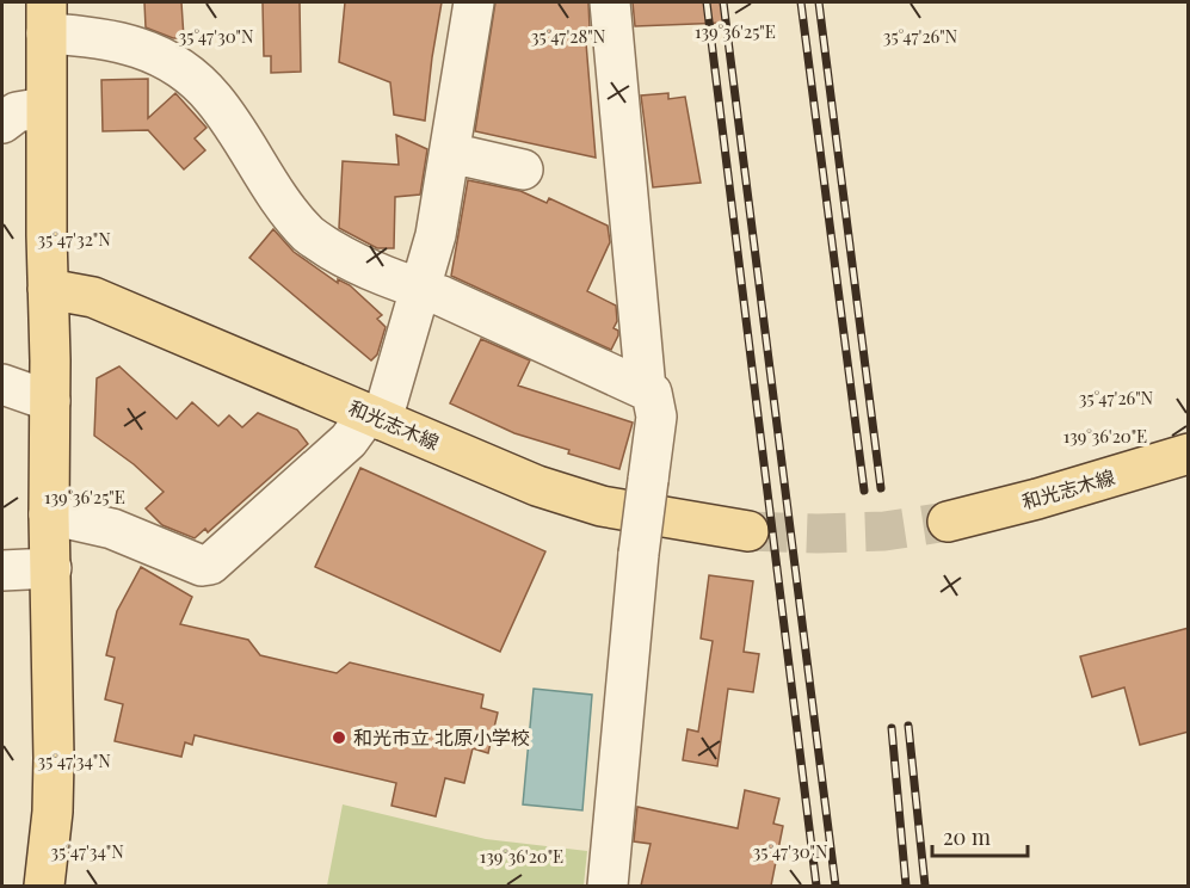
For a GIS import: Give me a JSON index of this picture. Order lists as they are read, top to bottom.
{
  "streets": {
    "main road": ["和光志木線"]
  },
  "places": ["和光市立 北原小学校"],
  "scale_bar": "20 m",
  "coordinates": [
    "139°36'25\"E",
    "35°47'30\"N",
    "35°47'28\"N",
    "35°47'26\"N",
    "35°47'32\"N",
    "139°36'20\"E",
    "35°47'34\"N"
  ]
}
